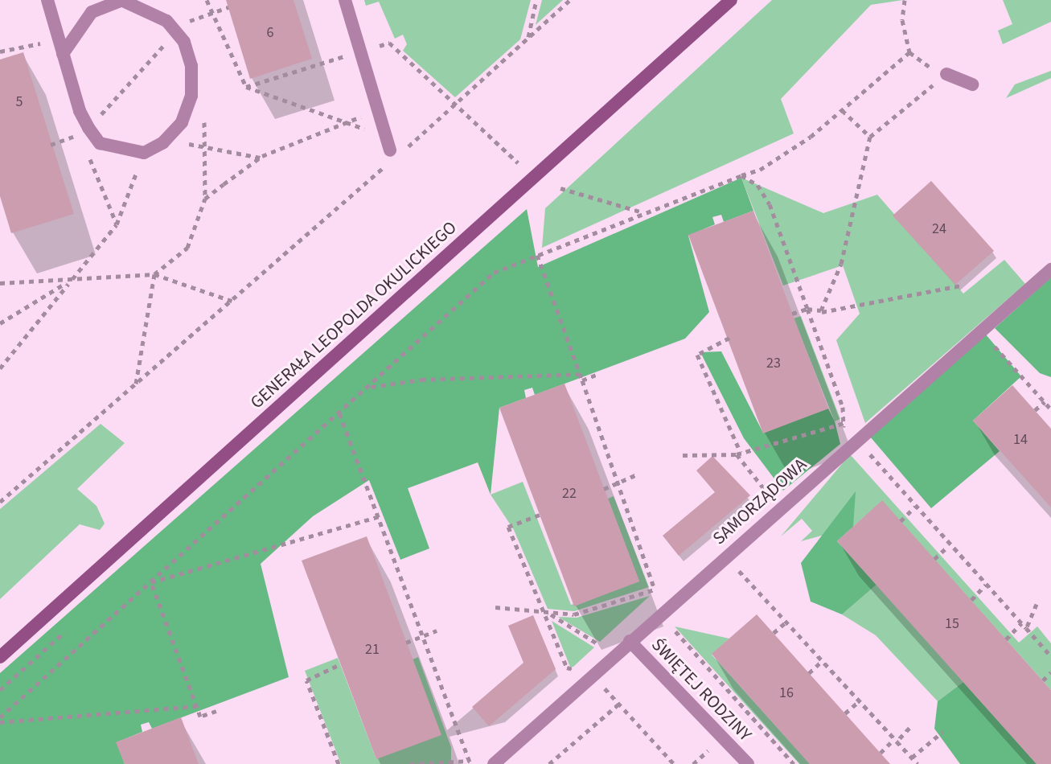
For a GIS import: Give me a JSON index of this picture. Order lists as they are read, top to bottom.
{
  "streets": {
    "main road": ["GENERAŁA LEOPOLDA OKULICKIEGO"],
    "street": ["SAMORZĄDOWA", "ŚWIĘTEJ RODZINY"]
  },
  "crossings": [
    ["SAMORZĄDOWA", "ŚWIĘTEJ RODZINY"]
  ],
  "house_numbers": [
    "6",
    "5",
    "24",
    "23",
    "14",
    "22",
    "15",
    "21",
    "16"
  ]
}
